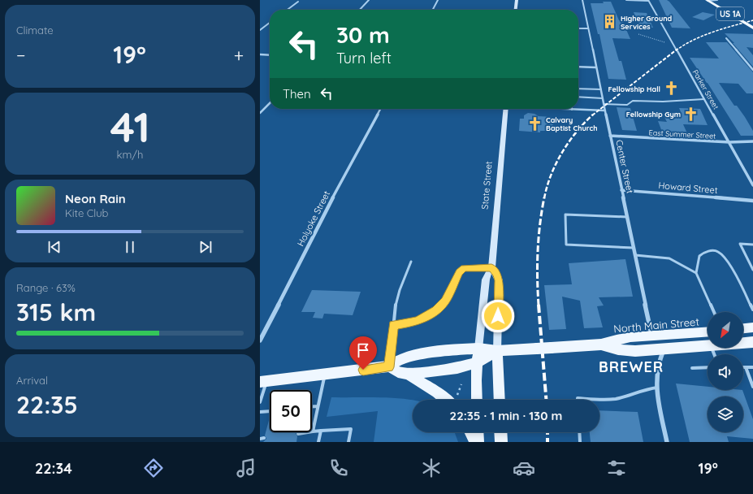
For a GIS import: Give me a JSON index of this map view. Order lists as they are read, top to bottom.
{
  "streets": {
    "main road": ["US 1A", "State Street", "North Main Street"],
    "street": [
      "Parker Street",
      "East Summer Street",
      "Center Street",
      "Howard Street",
      "Holyoke Street"
    ]
  },
  "crossings": [
    ["Parker Street", "East Summer Street"],
    ["East Summer Street", "Center Street"],
    ["Center Street", "Howard Street"],
    ["Center Street", "North Main Street"],
    ["State Street", "North Main Street"]
  ],
  "districts": ["BREWER"],
  "places": {
    "building": ["Higher Ground Services"],
    "church": ["Fellowship Hall", "Fellowship Gym", "Calvary Baptist Church"]
  },
  "north": "bottom left",
  "page": {
    "tile": [
      "Climate",
      ["41", "km/h"],
      ["Range · 63%", "315 km"],
      ["Arrival", "22:35"]
    ],
    "turn": ["30 m", "Turn left"],
    "heat": ["−", "19°", "+"],
    "then": "Then",
    "song": ["Neon Rain", "Kite Club"],
    "limit": "50",
    "trip": "22:35 · 1 min · 130 m",
    "tabs": ["22:34", "19°"]
  }
}
